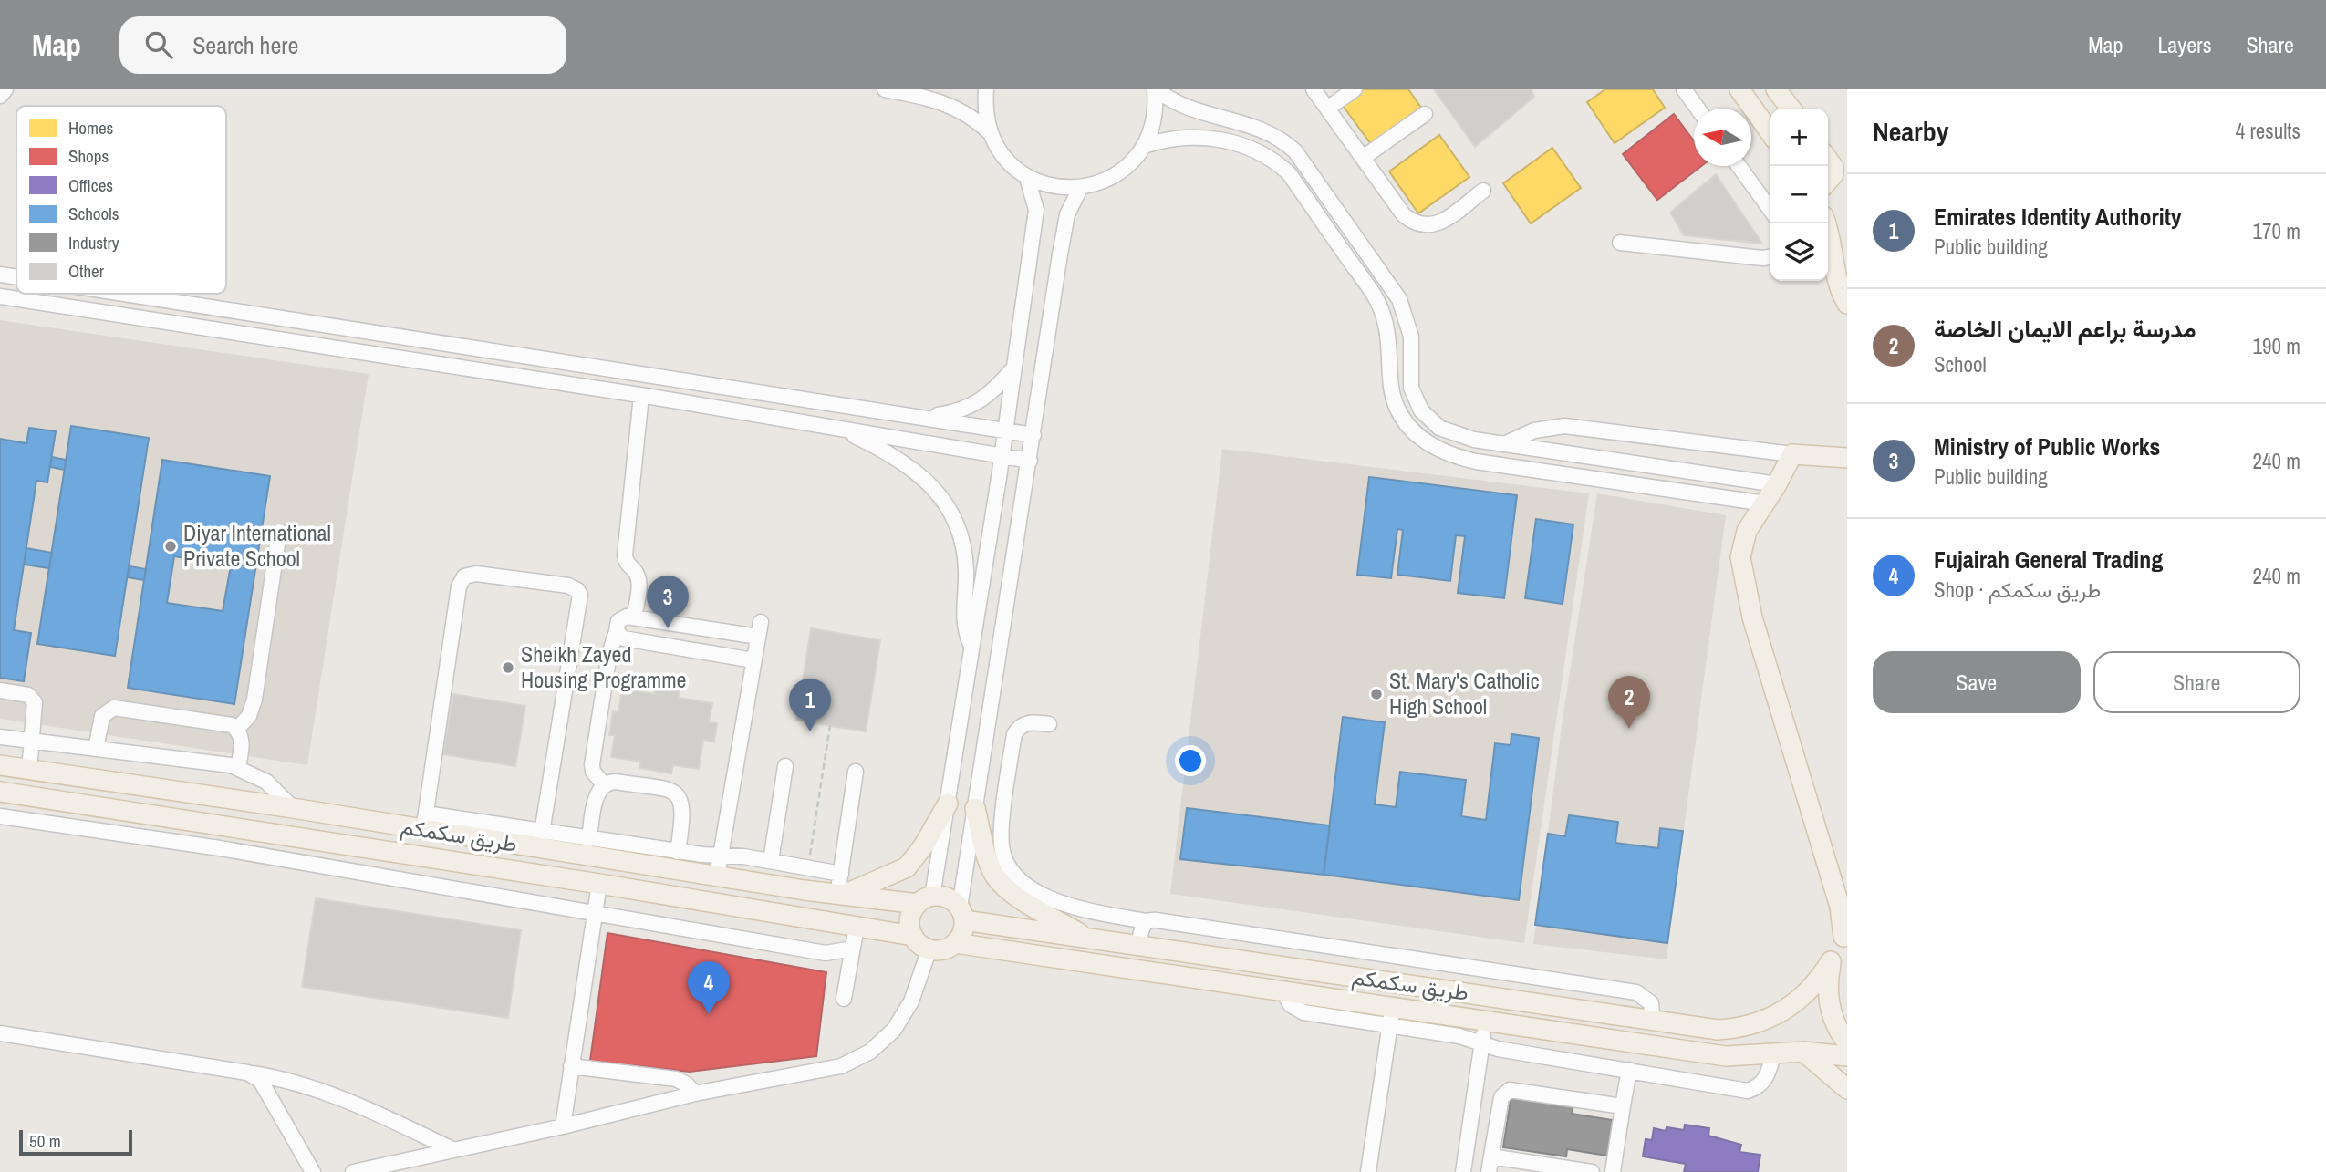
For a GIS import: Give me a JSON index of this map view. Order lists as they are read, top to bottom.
{
  "streets": {
    "main road": ["طريق سكمكم"]
  },
  "places": ["Diyar International Private School", "Sheikh Zayed Housing Programme", "St. Mary's Catholic High School"],
  "legend": [
    "Homes",
    "Shops",
    "Offices",
    "Schools",
    "Industry",
    "Other"
  ],
  "scale_bar": "50 m",
  "north": "left",
  "page": {
    "header": "Map",
    "search": "Search here",
    "nav": ["Map", "Layers", "Share"],
    "heading": ["Nearby", "4 results"],
    "map_buttons": ["+", "−"],
    "list": [
      {
        "mark": "1",
        "name": "Emirates Identity Authority",
        "note": "Public building",
        "value": "170 m"
      },
      {
        "mark": "2",
        "name": "مدرسة براعم الايمان الخاصة",
        "note": "School",
        "value": "190 m"
      },
      {
        "mark": "3",
        "name": "Ministry of Public Works",
        "note": "Public building",
        "value": "240 m"
      },
      {
        "mark": "4",
        "name": "Fujairah General Trading",
        "note": "Shop · طريق سكمكم",
        "value": "240 m"
      }
    ],
    "pins": [
      "3",
      "2",
      "1",
      "4"
    ],
    "buttons": ["Save", "Share"],
    "scale": "50 m"
  }
}
